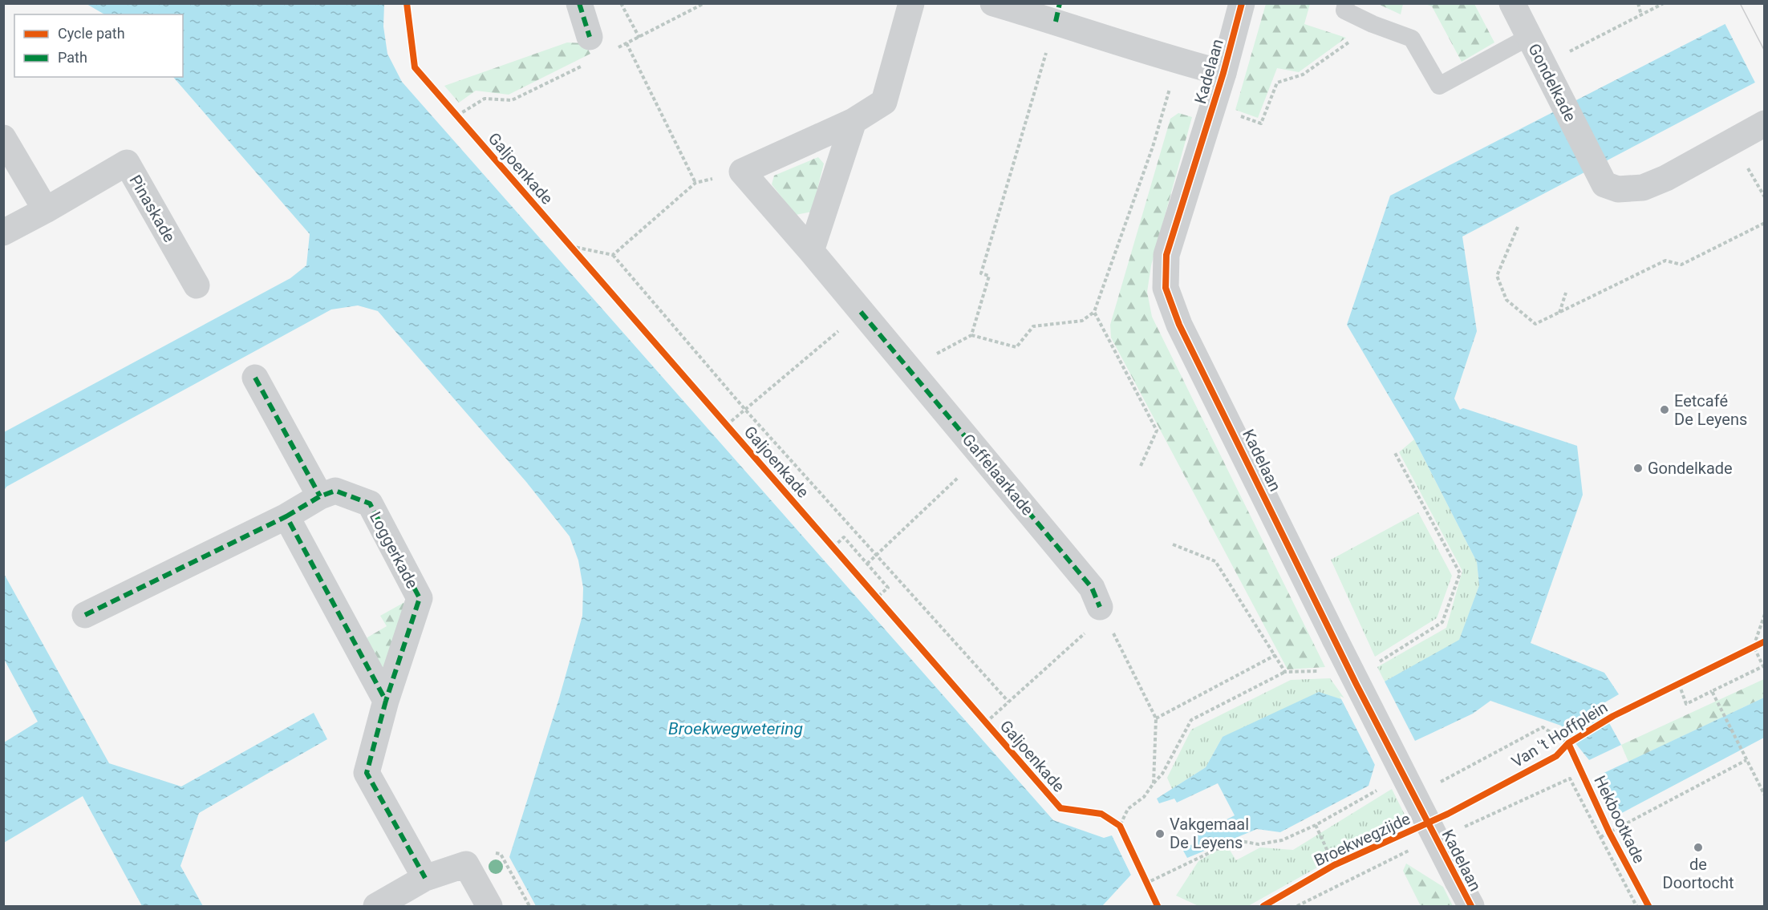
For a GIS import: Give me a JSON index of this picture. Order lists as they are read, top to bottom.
{
  "streets": {
    "street": [
      "Kadelaan",
      "Gondelkade",
      "Pinaskade",
      "Gaffelaarkade",
      "Loggerkade"
    ],
    "path": ["Hekbootkade", "Broekwegzijde"],
    "cycle path": ["Galjoenkade", "Van 't Hoffplein"]
  },
  "crossings": [
    ["Galjoenkade", "Gaffelaarkade"]
  ],
  "water": ["Broekwegwetering"],
  "places": [
    "Eetcafé De Leyens",
    "Gondelkade",
    "Vakgemaal De Leyens",
    "de Doortocht"
  ],
  "legend": ["Cycle path", "Path"]
}
